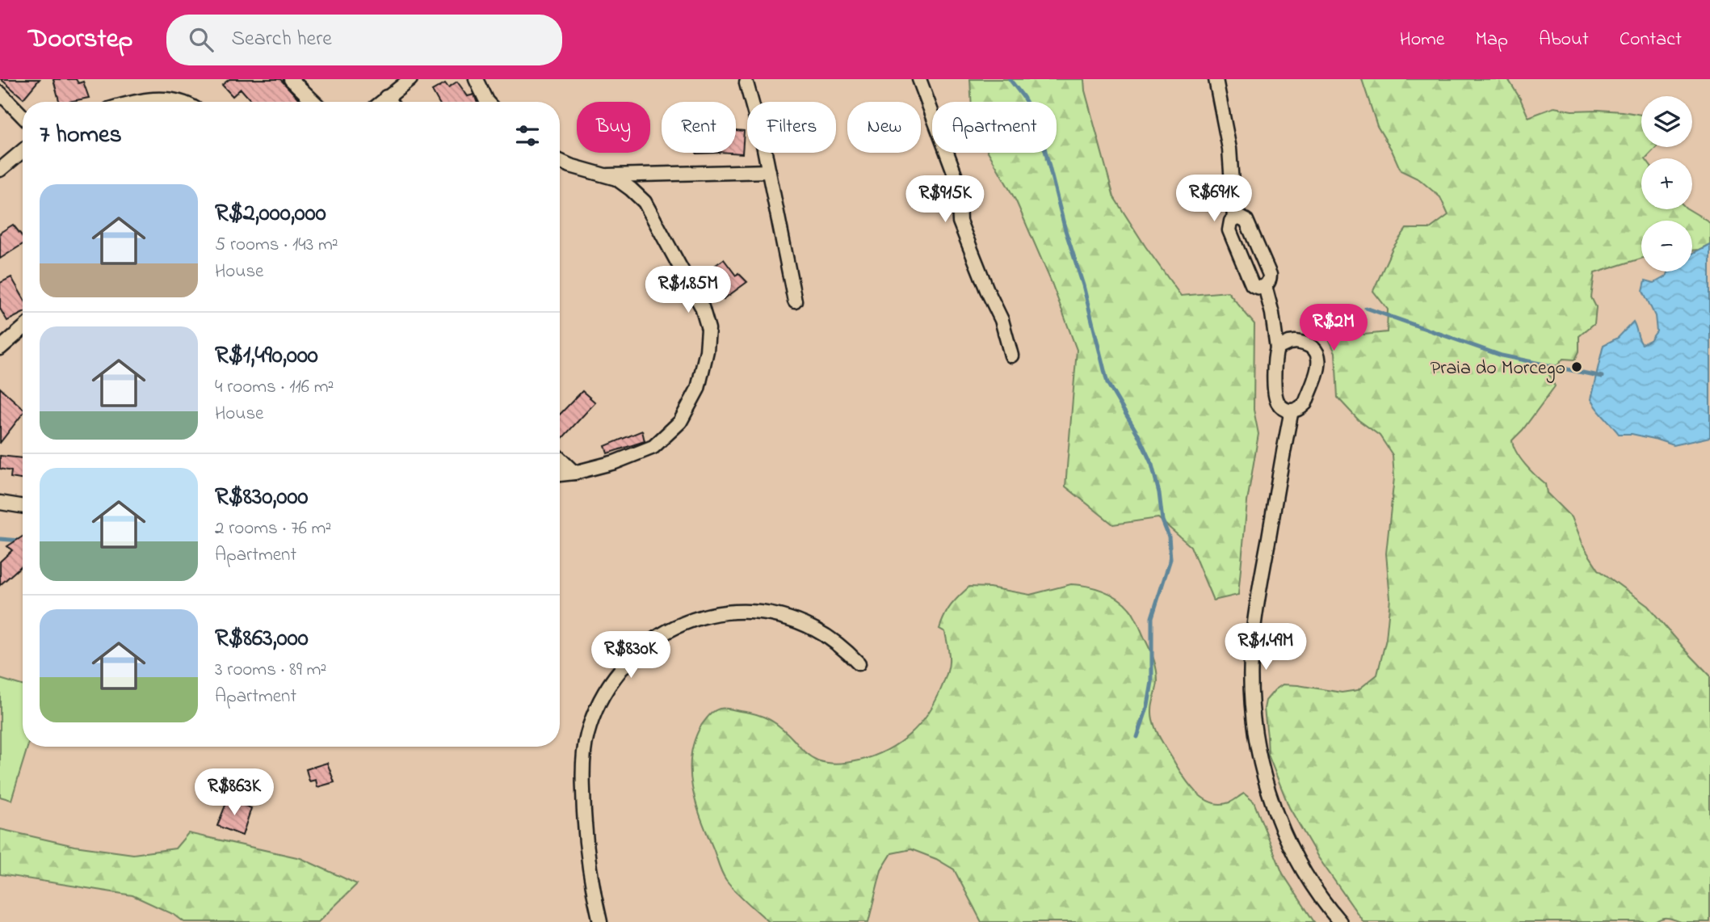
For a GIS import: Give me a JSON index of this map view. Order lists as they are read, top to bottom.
{
  "places": ["Praia do Morcego"],
  "page": {
    "header": "Doorstep",
    "search": "Search here",
    "nav": [
      "Home",
      "Map",
      "About",
      "Contact"
    ],
    "map_buttons": ["+", "−"],
    "chip": [
      "Buy",
      "Rent",
      "Filters",
      "New",
      "Apartment"
    ],
    "heading": "7 homes",
    "list": [
      {
        "name": "R$2,000,000",
        "note": "5 rooms · 143 m² · House"
      },
      {
        "name": "R$1,490,000",
        "note": "4 rooms · 116 m² · House"
      },
      {
        "name": "R$830,000",
        "note": "2 rooms · 76 m² · Apartment"
      },
      {
        "name": "R$863,000",
        "note": "3 rooms · 89 m² · Apartment"
      }
    ],
    "price": [
      "R$691K",
      "R$915K",
      "R$1.85M",
      "R$2M",
      "R$1.49M",
      "R$830K",
      "R$863K"
    ]
  }
}
